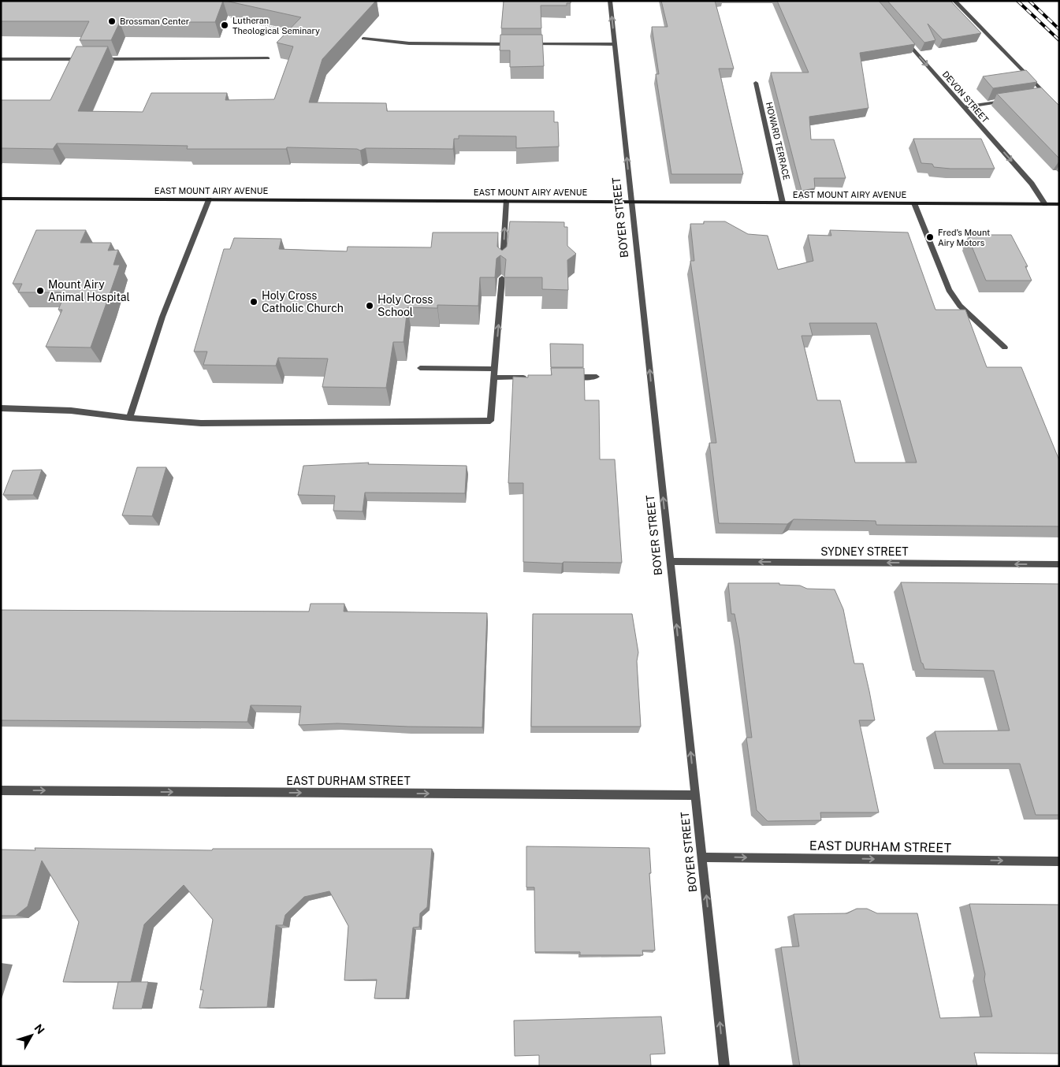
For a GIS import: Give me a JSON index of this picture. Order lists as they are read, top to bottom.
{
  "streets": {
    "main road": ["EAST MOUNT AIRY AVENUE"],
    "street": [
      "DEVON STREET",
      "HOWARD TERRACE",
      "BOYER STREET",
      "SYDNEY STREET",
      "EAST DURHAM STREET"
    ]
  },
  "crossings": [
    ["DEVON STREET", "EAST MOUNT AIRY AVENUE"],
    ["HOWARD TERRACE", "EAST MOUNT AIRY AVENUE"],
    ["EAST MOUNT AIRY AVENUE", "BOYER STREET"],
    ["BOYER STREET", "SYDNEY STREET"],
    ["BOYER STREET", "EAST DURHAM STREET"]
  ],
  "one_way": ["BOYER STREET", "SYDNEY STREET", "EAST DURHAM STREET"],
  "places": [
    "Brossman Center",
    "Lutheran Theological Seminary",
    "Fred's Mount Airy Motors",
    "Mount Airy Animal Hospital",
    "Holy Cross Catholic Church",
    "Holy Cross School"
  ],
  "north": "top right"
}
